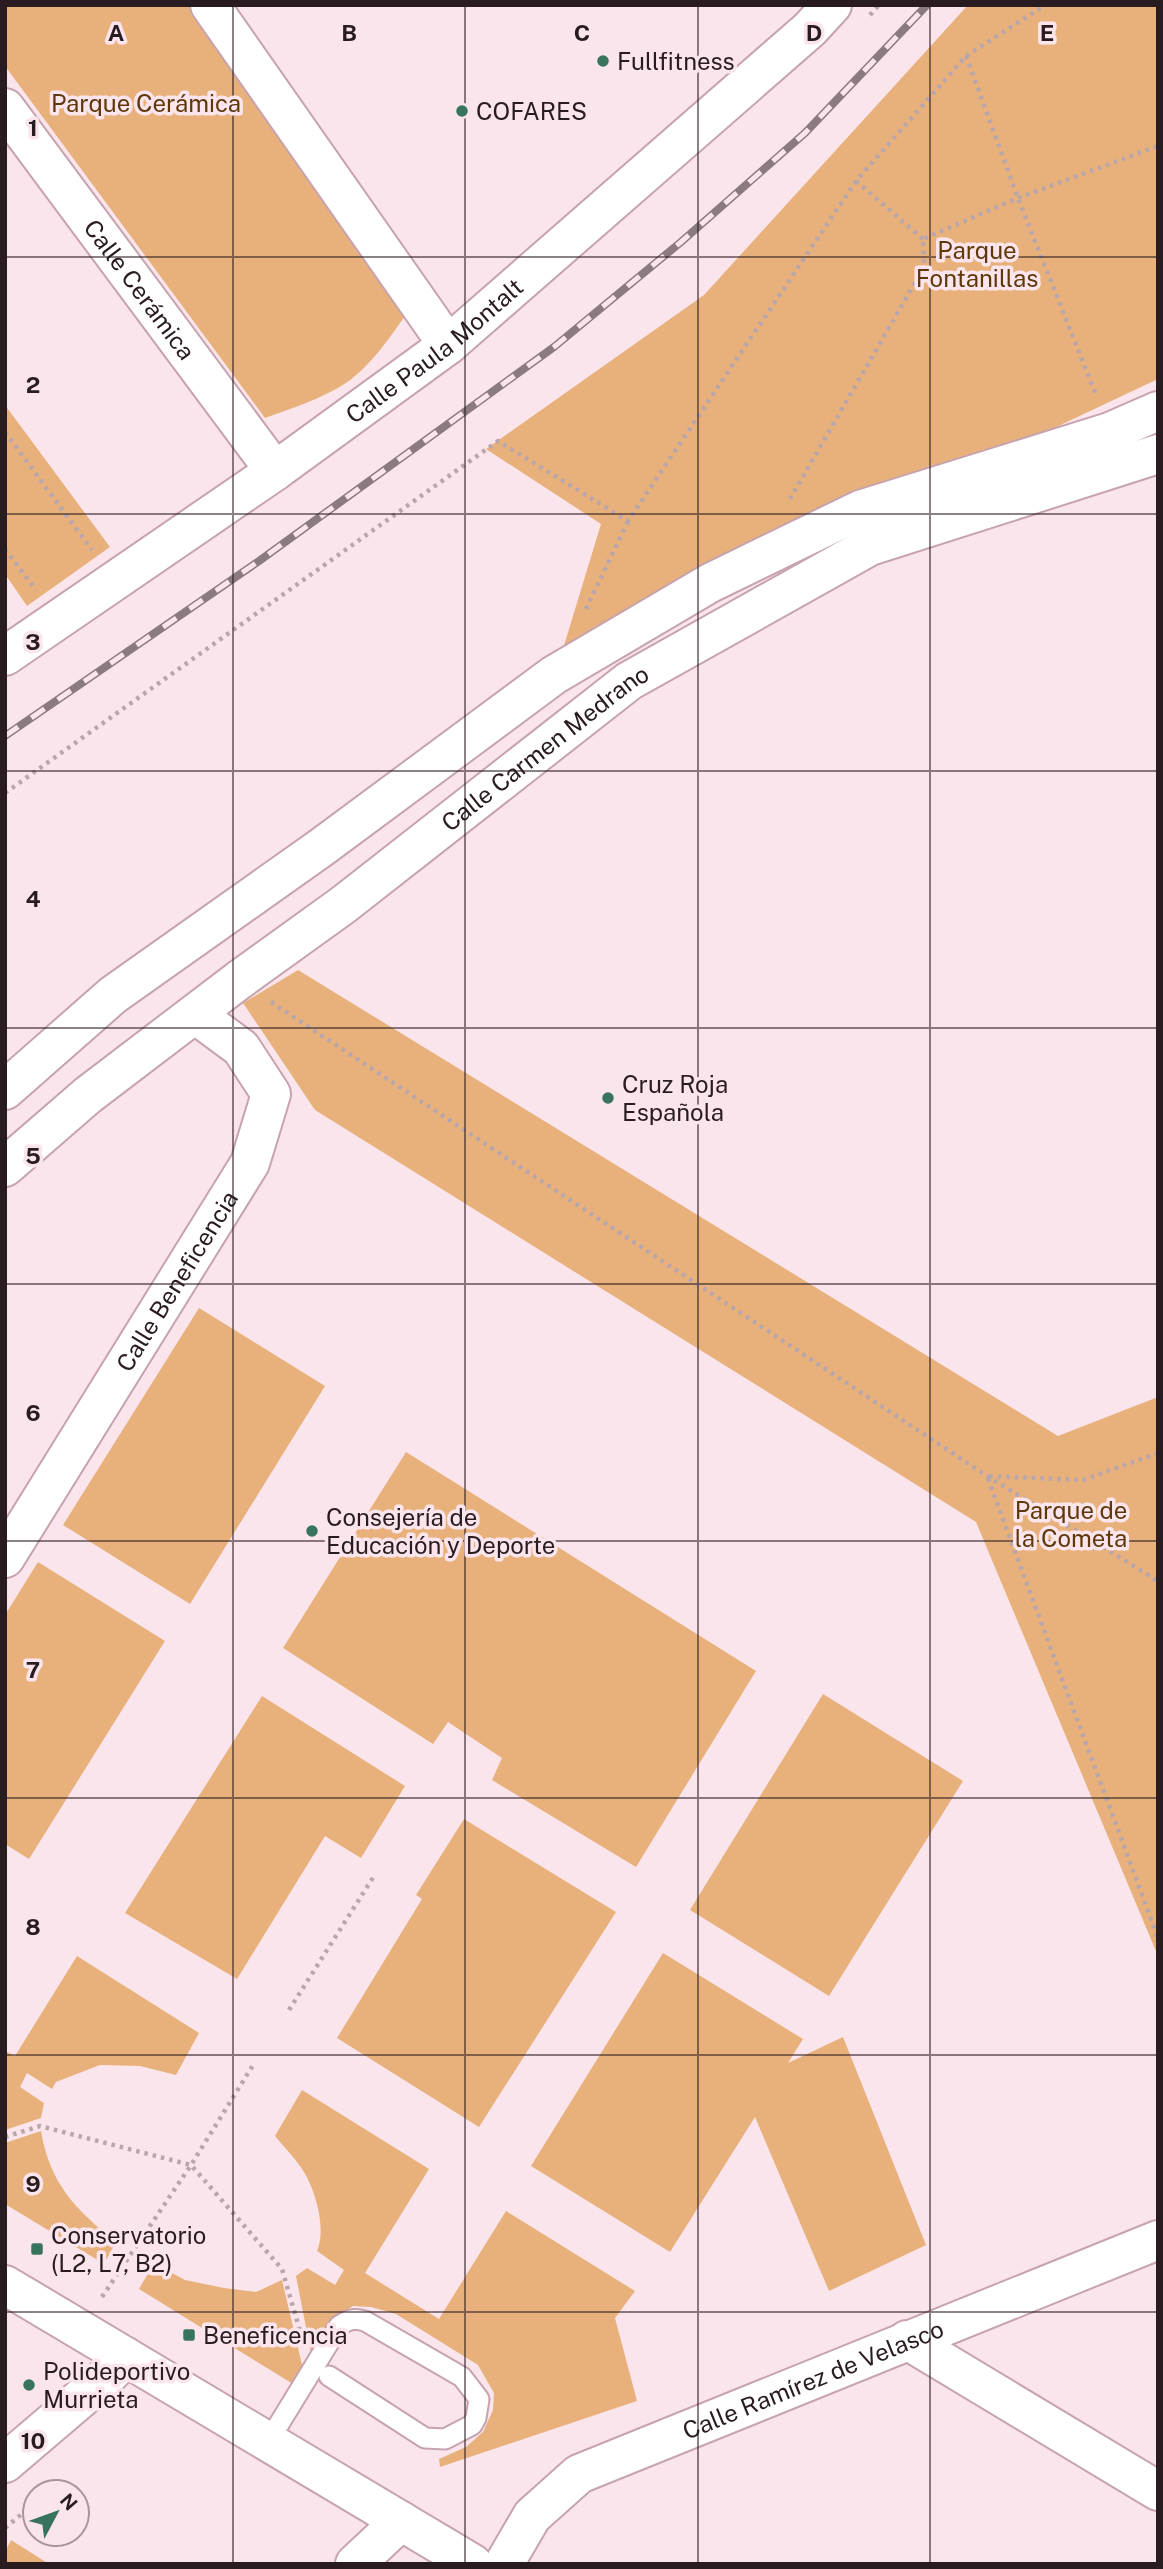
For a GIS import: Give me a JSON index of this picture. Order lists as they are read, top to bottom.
{
  "streets": {
    "street": [
      "Calle Cerámica",
      "Calle Paula Montalt",
      "Calle Carmen Medrano",
      "Calle Beneficencia",
      "Calle Ramírez de Velasco"
    ]
  },
  "crossings": [
    ["Calle Cerámica", "Calle Paula Montalt"],
    ["Calle Carmen Medrano", "Calle Beneficencia"]
  ],
  "parks": ["Parque Cerámica", "Parque Fontanillas", "Parque de la Cometa"],
  "places": {
    "other": [
      "Fullfitness",
      "COFARES",
      "Cruz Roja Española",
      "Consejería de Educación y Deporte",
      "Polideportivo Murrieta"
    ],
    "transit": ["Conservatorio (L2, L7, B2)", "Beneficencia"]
  },
  "north": "top right",
  "grid": {
    "columns": [
      "A",
      "B",
      "C",
      "D",
      "E"
    ],
    "rows": [
      "1",
      "2",
      "3",
      "4",
      "5",
      "6",
      "7",
      "8",
      "9",
      "10"
    ]
  }
}
